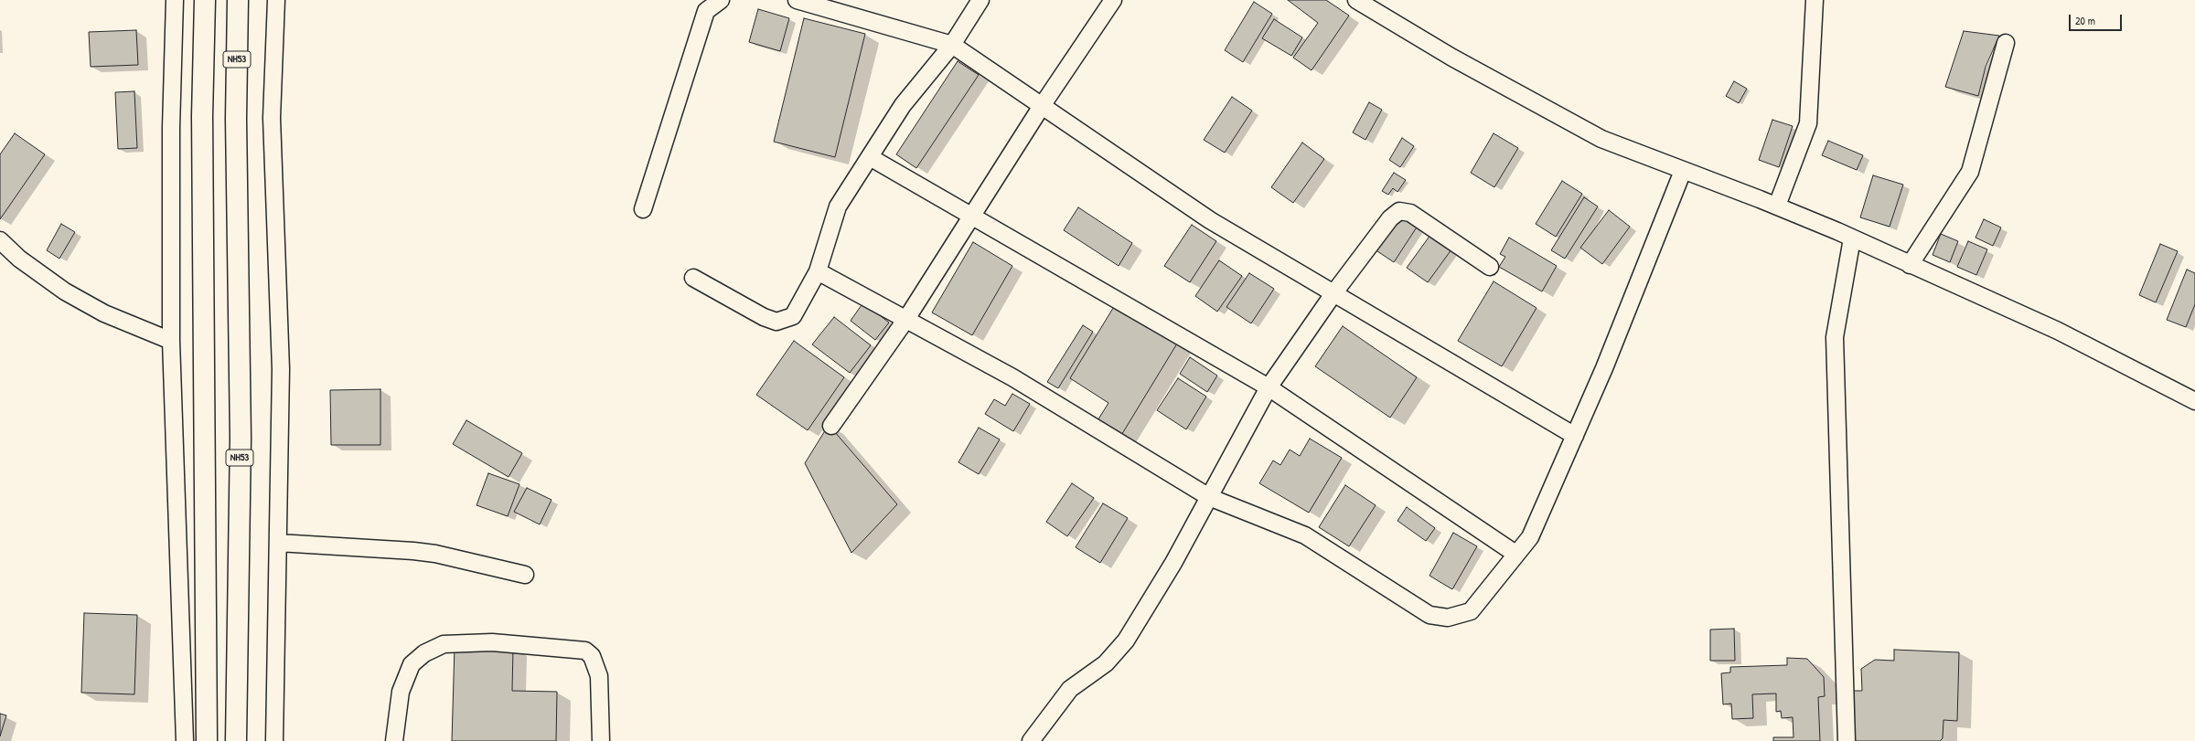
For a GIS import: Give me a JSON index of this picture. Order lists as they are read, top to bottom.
{
  "streets": {
    "highway": ["NH53"]
  },
  "scale_bar": "20 m"
}
